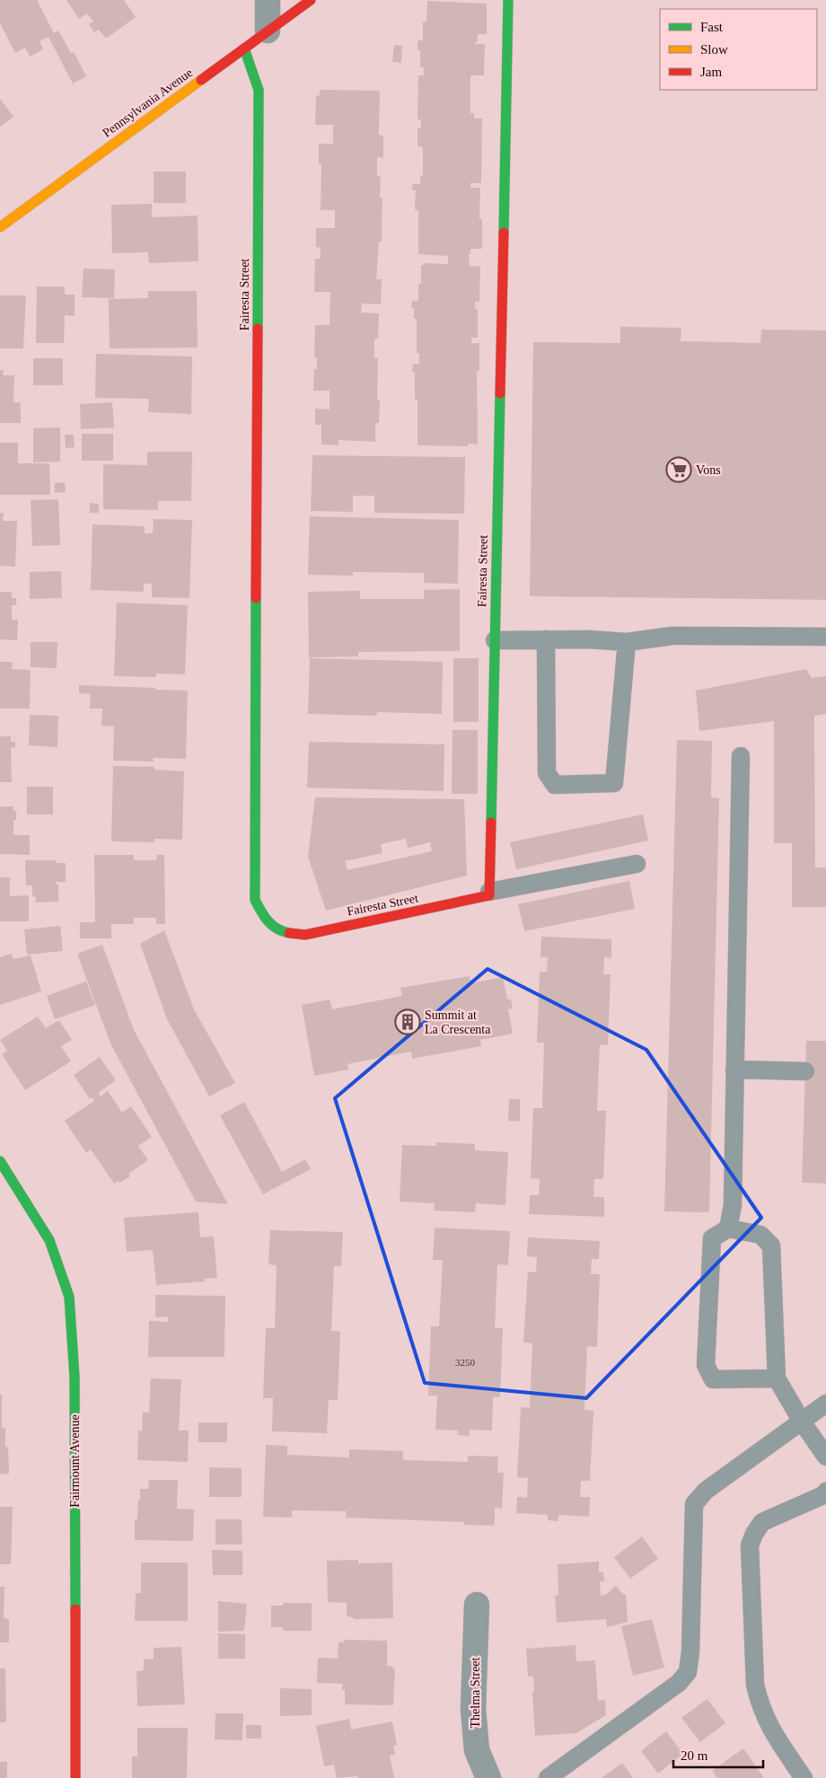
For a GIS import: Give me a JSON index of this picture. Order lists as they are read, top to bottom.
{
  "streets": {
    "street": [
      "Pennsylvania Avenue",
      "Fairesta Street",
      "Fairmount Avenue",
      "Thelma Street"
    ]
  },
  "crossings": [
    ["Pennsylvania Avenue", "Fairesta Street"]
  ],
  "places": {
    "supermarket": ["Vons"],
    "building": ["Summit at La Crescenta"]
  },
  "house_numbers": ["3250"],
  "legend": ["Fast", "Slow", "Jam"],
  "scale_bar": "20 m"
}
